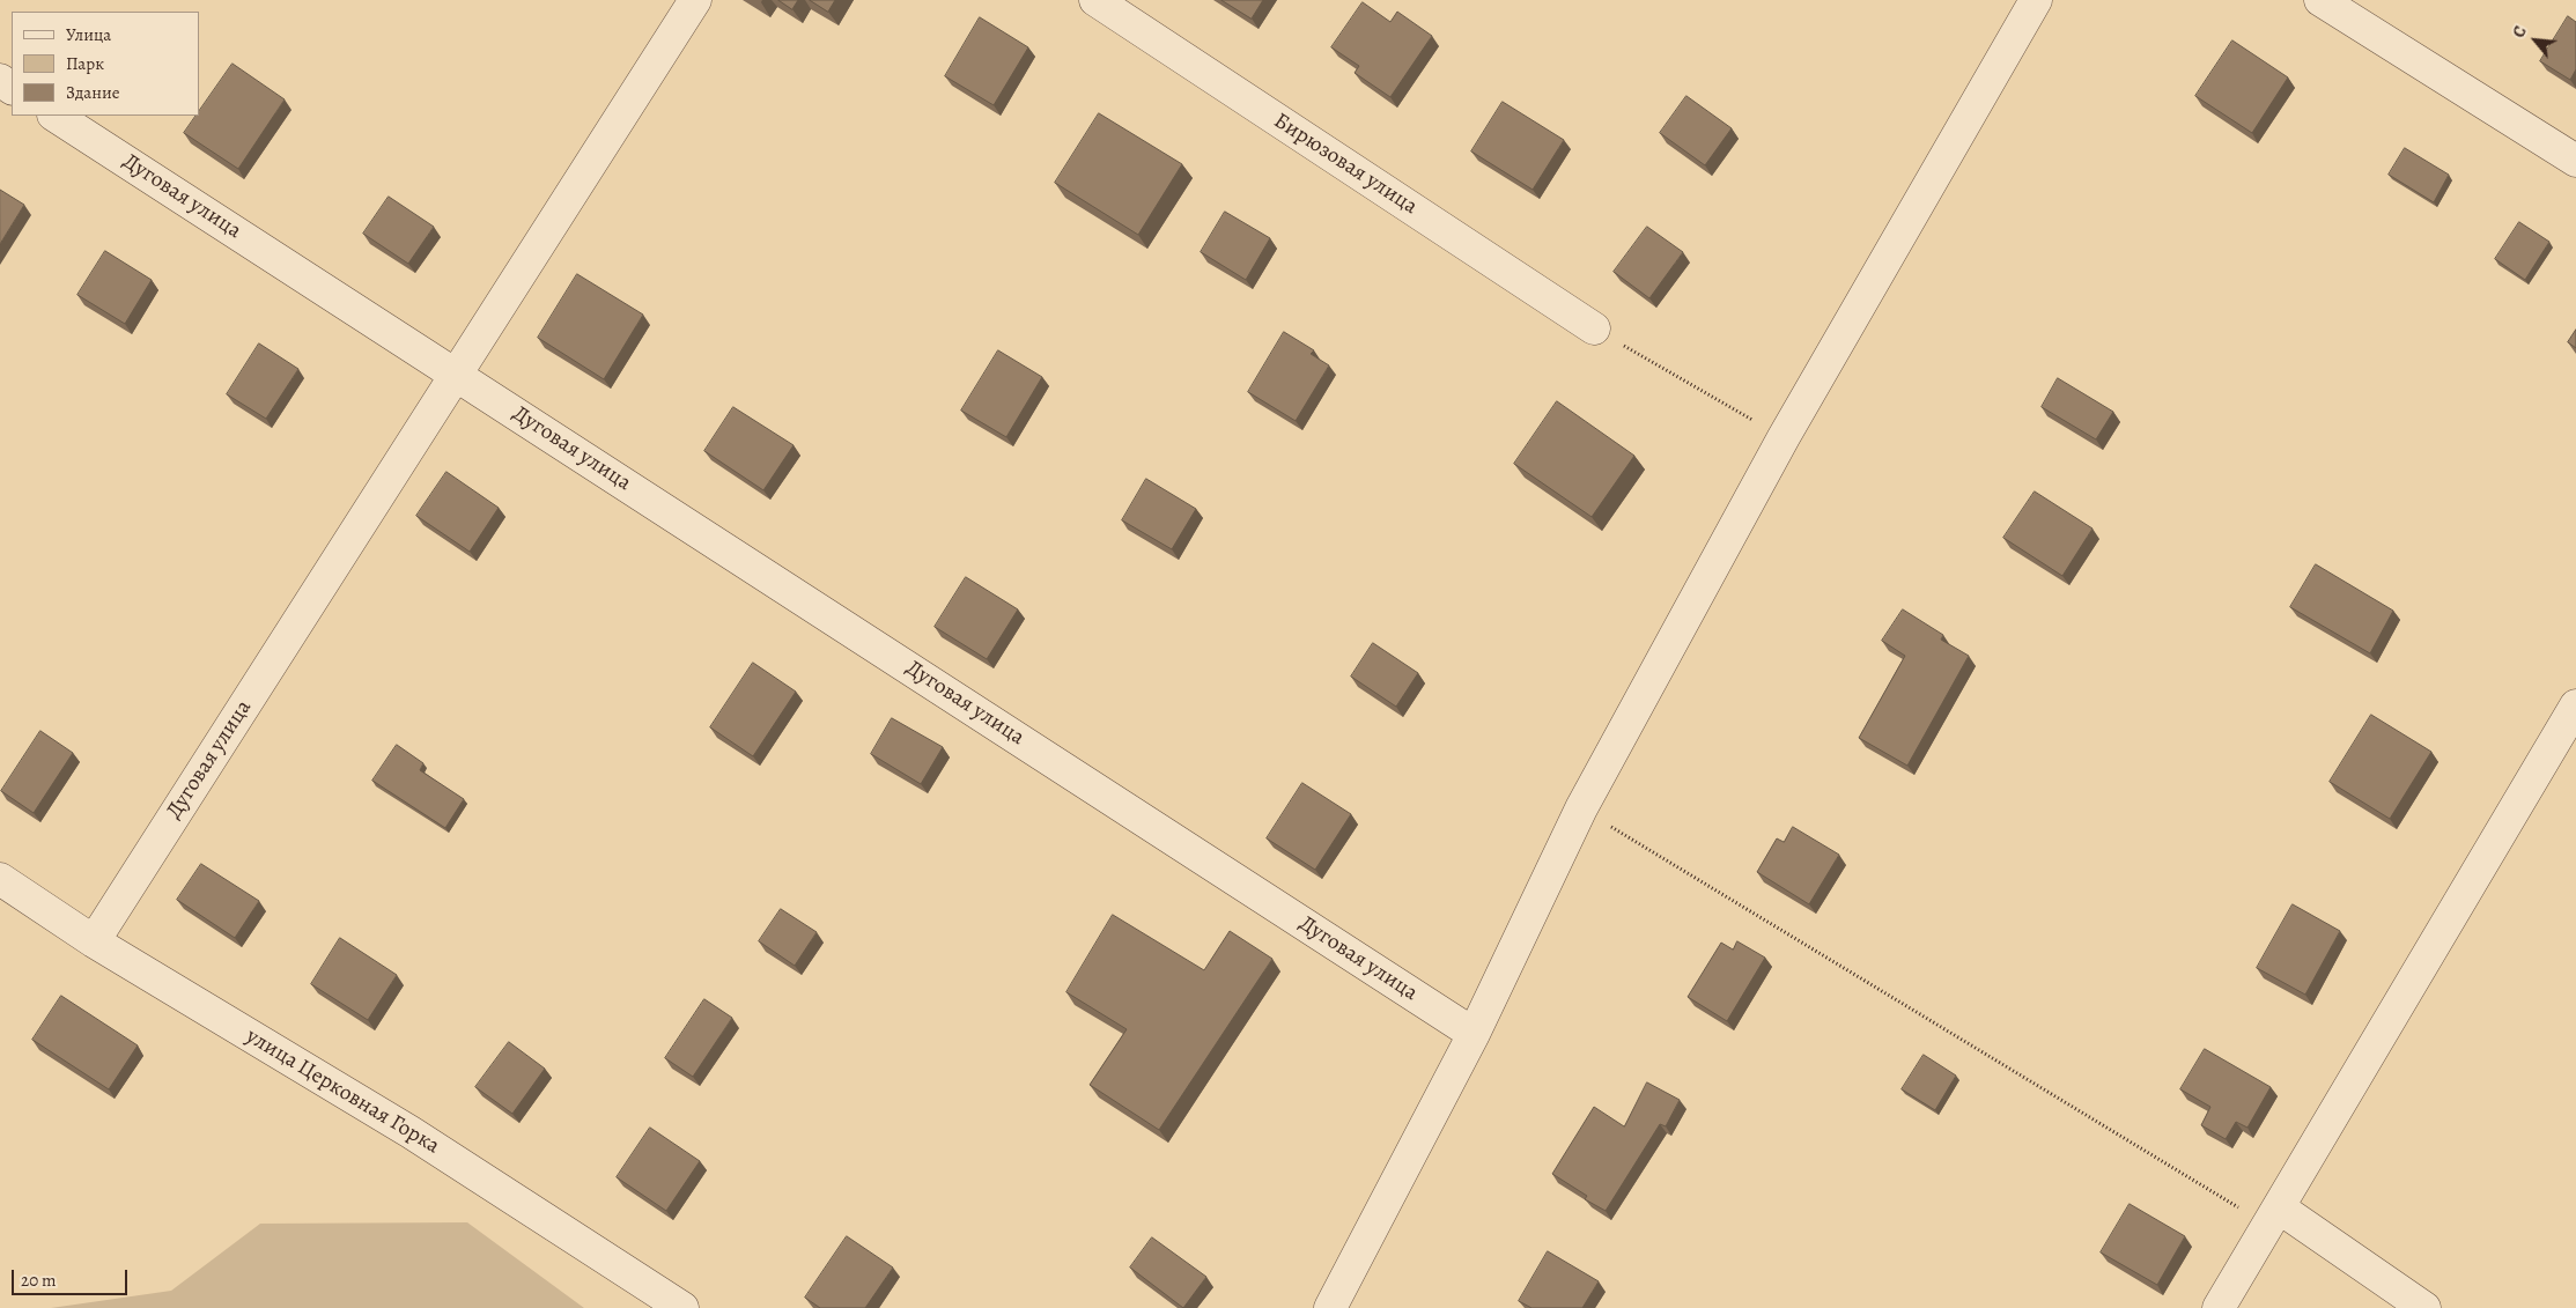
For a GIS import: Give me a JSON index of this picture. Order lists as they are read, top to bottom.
{
  "streets": {
    "street": ["Бирюзовая улица", "Дуговая улица", "улица Церковная Горка"]
  },
  "crossings": [
    ["Дуговая улица", "улица Церковная Горка"]
  ],
  "legend": ["Улица", "Парк", "Здание"],
  "scale_bar": "20 m",
  "north": "top left"
}
